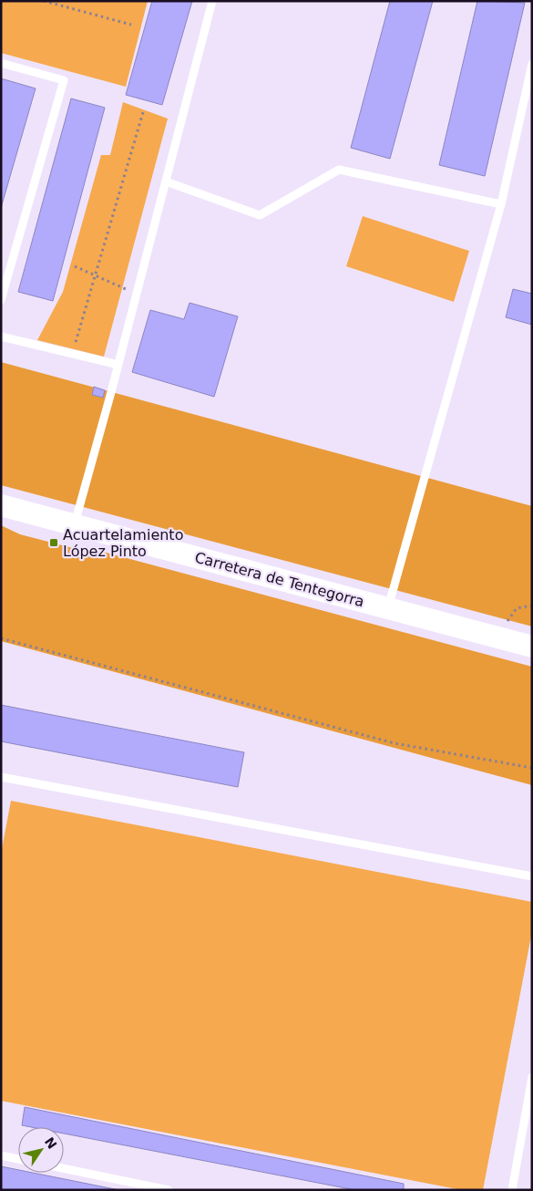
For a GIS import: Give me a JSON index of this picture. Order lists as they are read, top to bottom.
{
  "streets": {
    "main road": ["Carretera de Tentegorra"]
  },
  "places": {
    "transit": ["Acuartelamiento López Pinto"]
  },
  "north": "top right"
}
